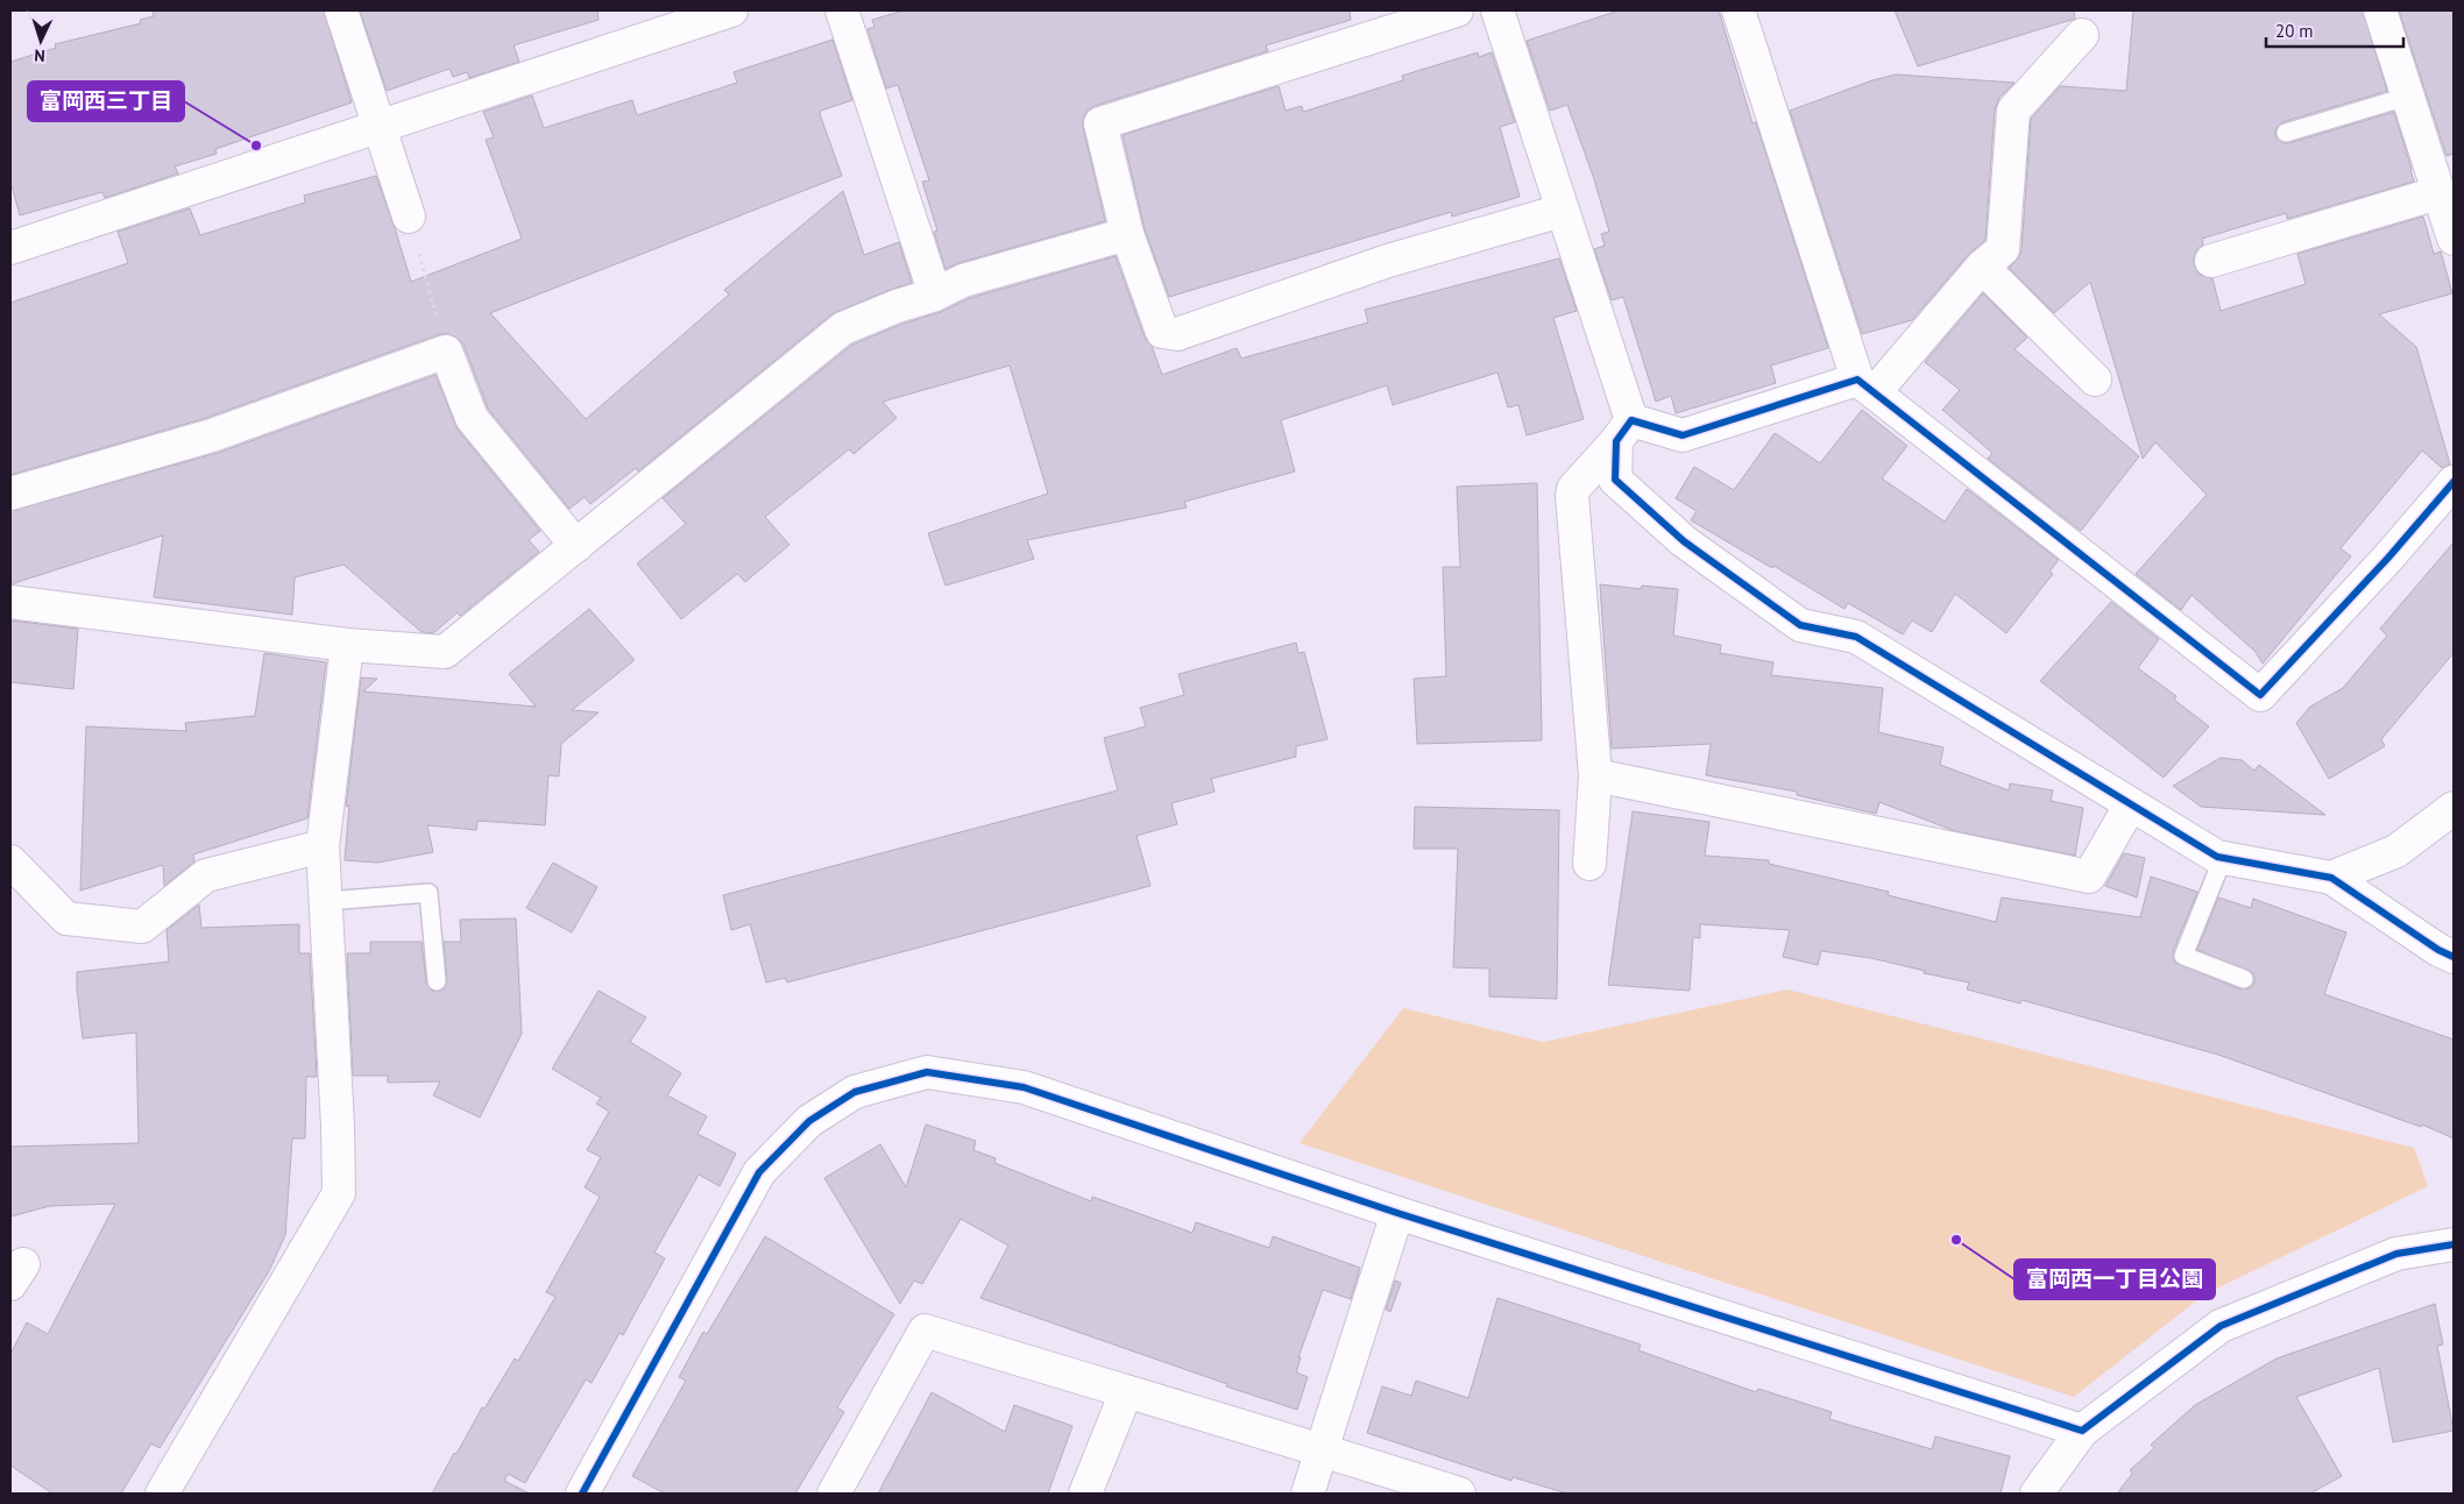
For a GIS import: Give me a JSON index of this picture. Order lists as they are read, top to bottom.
{
  "places": ["富岡西三丁目", "富岡西一丁目公園"],
  "scale_bar": "20 m",
  "north": "bottom"
}
